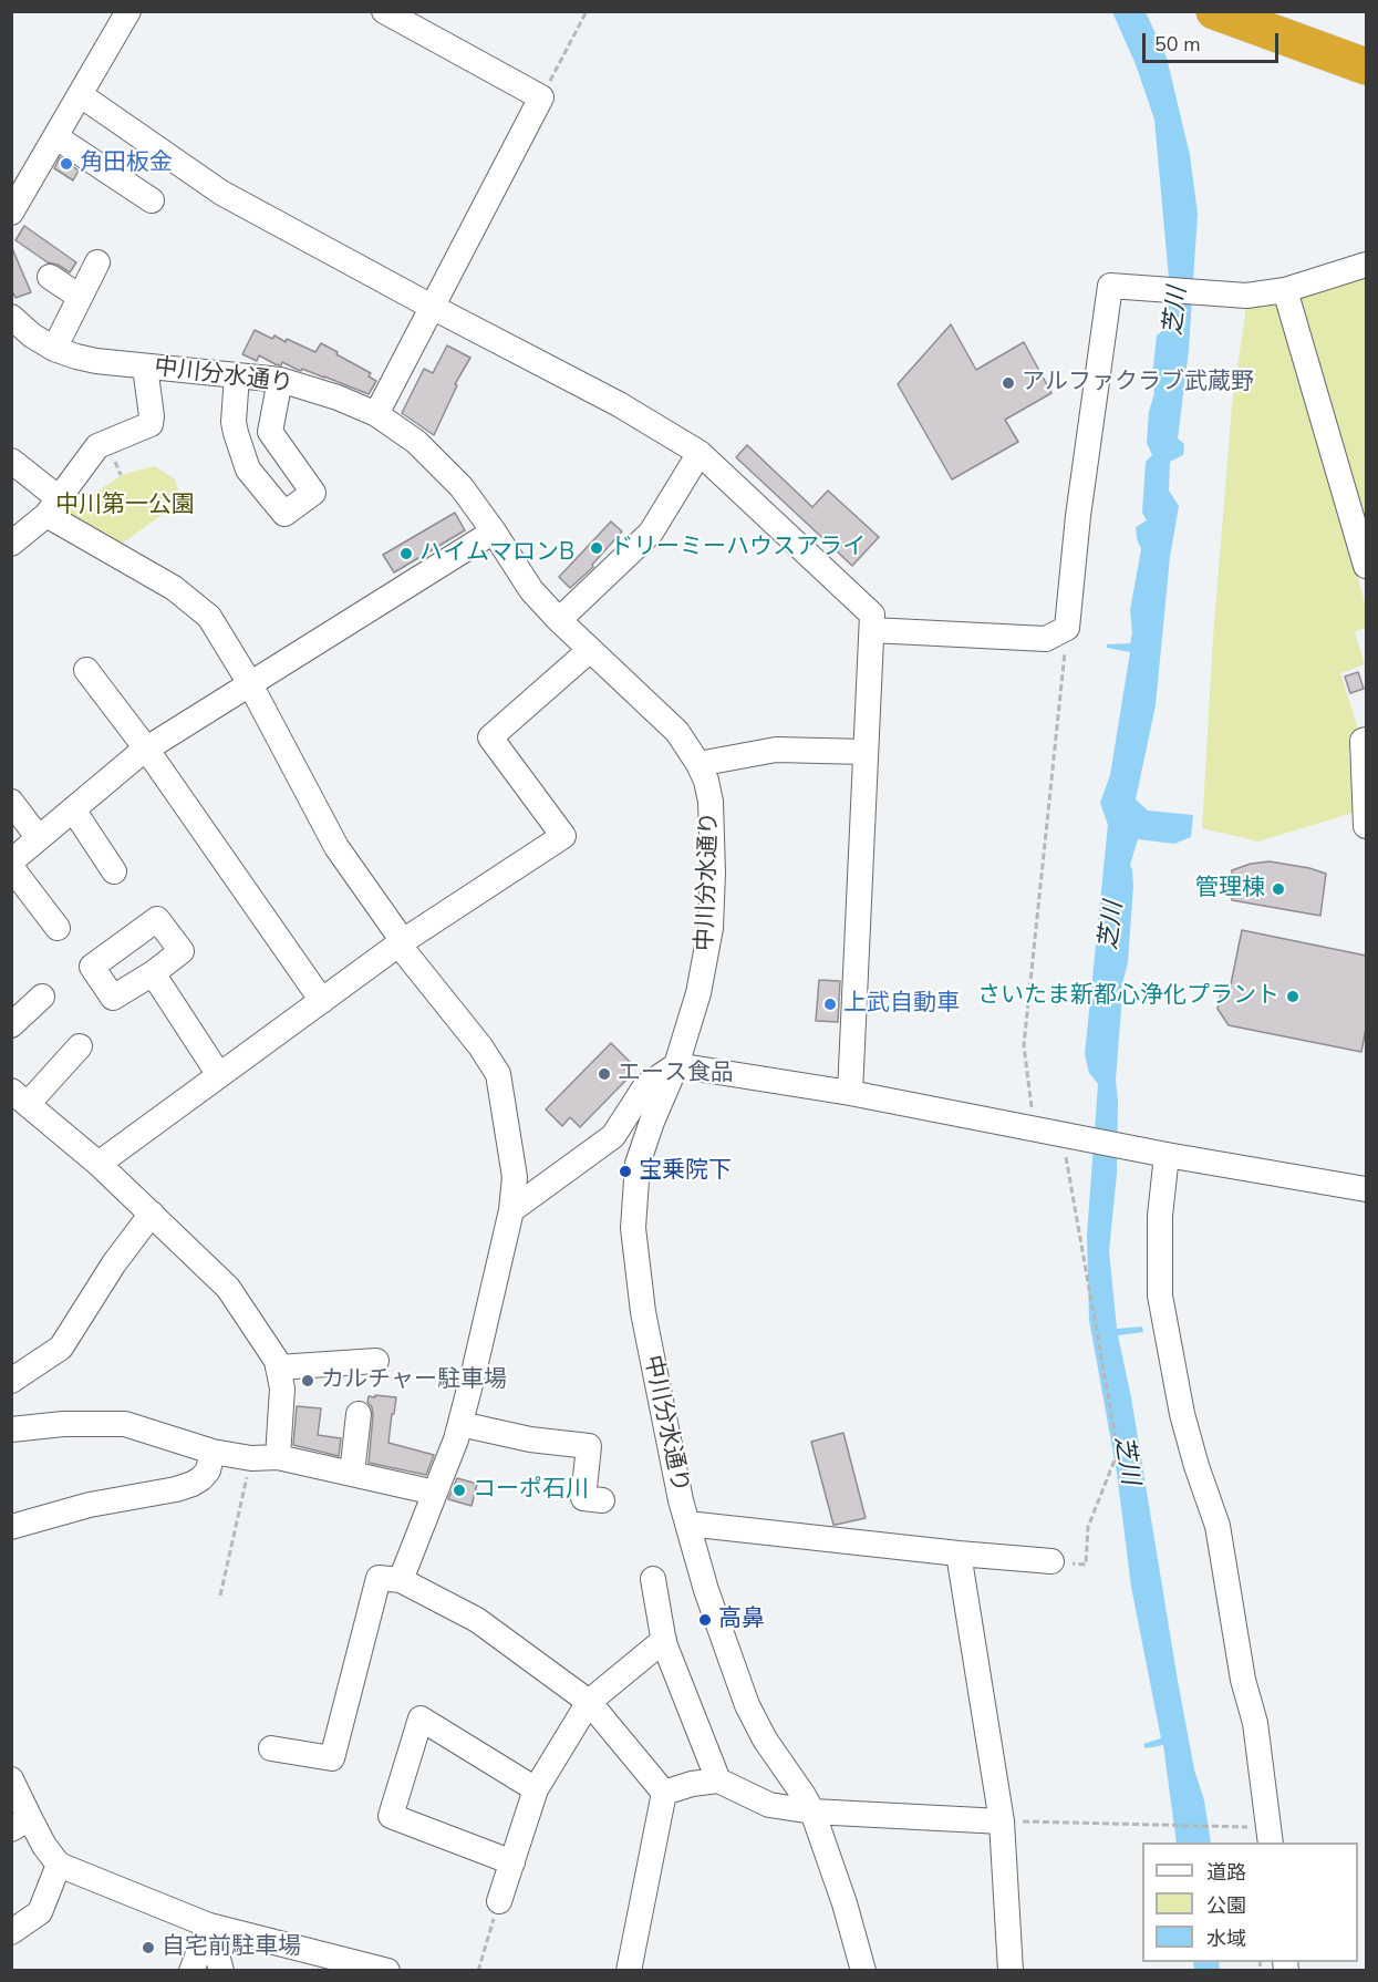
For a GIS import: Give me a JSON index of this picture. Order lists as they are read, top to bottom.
{
  "streets": {
    "street": ["中川分水通り"]
  },
  "water": ["芝川"],
  "parks": ["中川第一公園"],
  "places": [
    "角田板金",
    "アルファクラブ武蔵野",
    "ドリーミーハウスアライ",
    "ハイムマロンB",
    "管理棟",
    "さいたま新都心浄化プラント",
    "上武自動車",
    "エース食品",
    "宝乗院下",
    "カルチャー駐車場",
    "コーポ石川",
    "高鼻",
    "自宅前駐車場"
  ],
  "legend": ["道路", "公園", "水域"],
  "scale_bar": "50 m"
}
